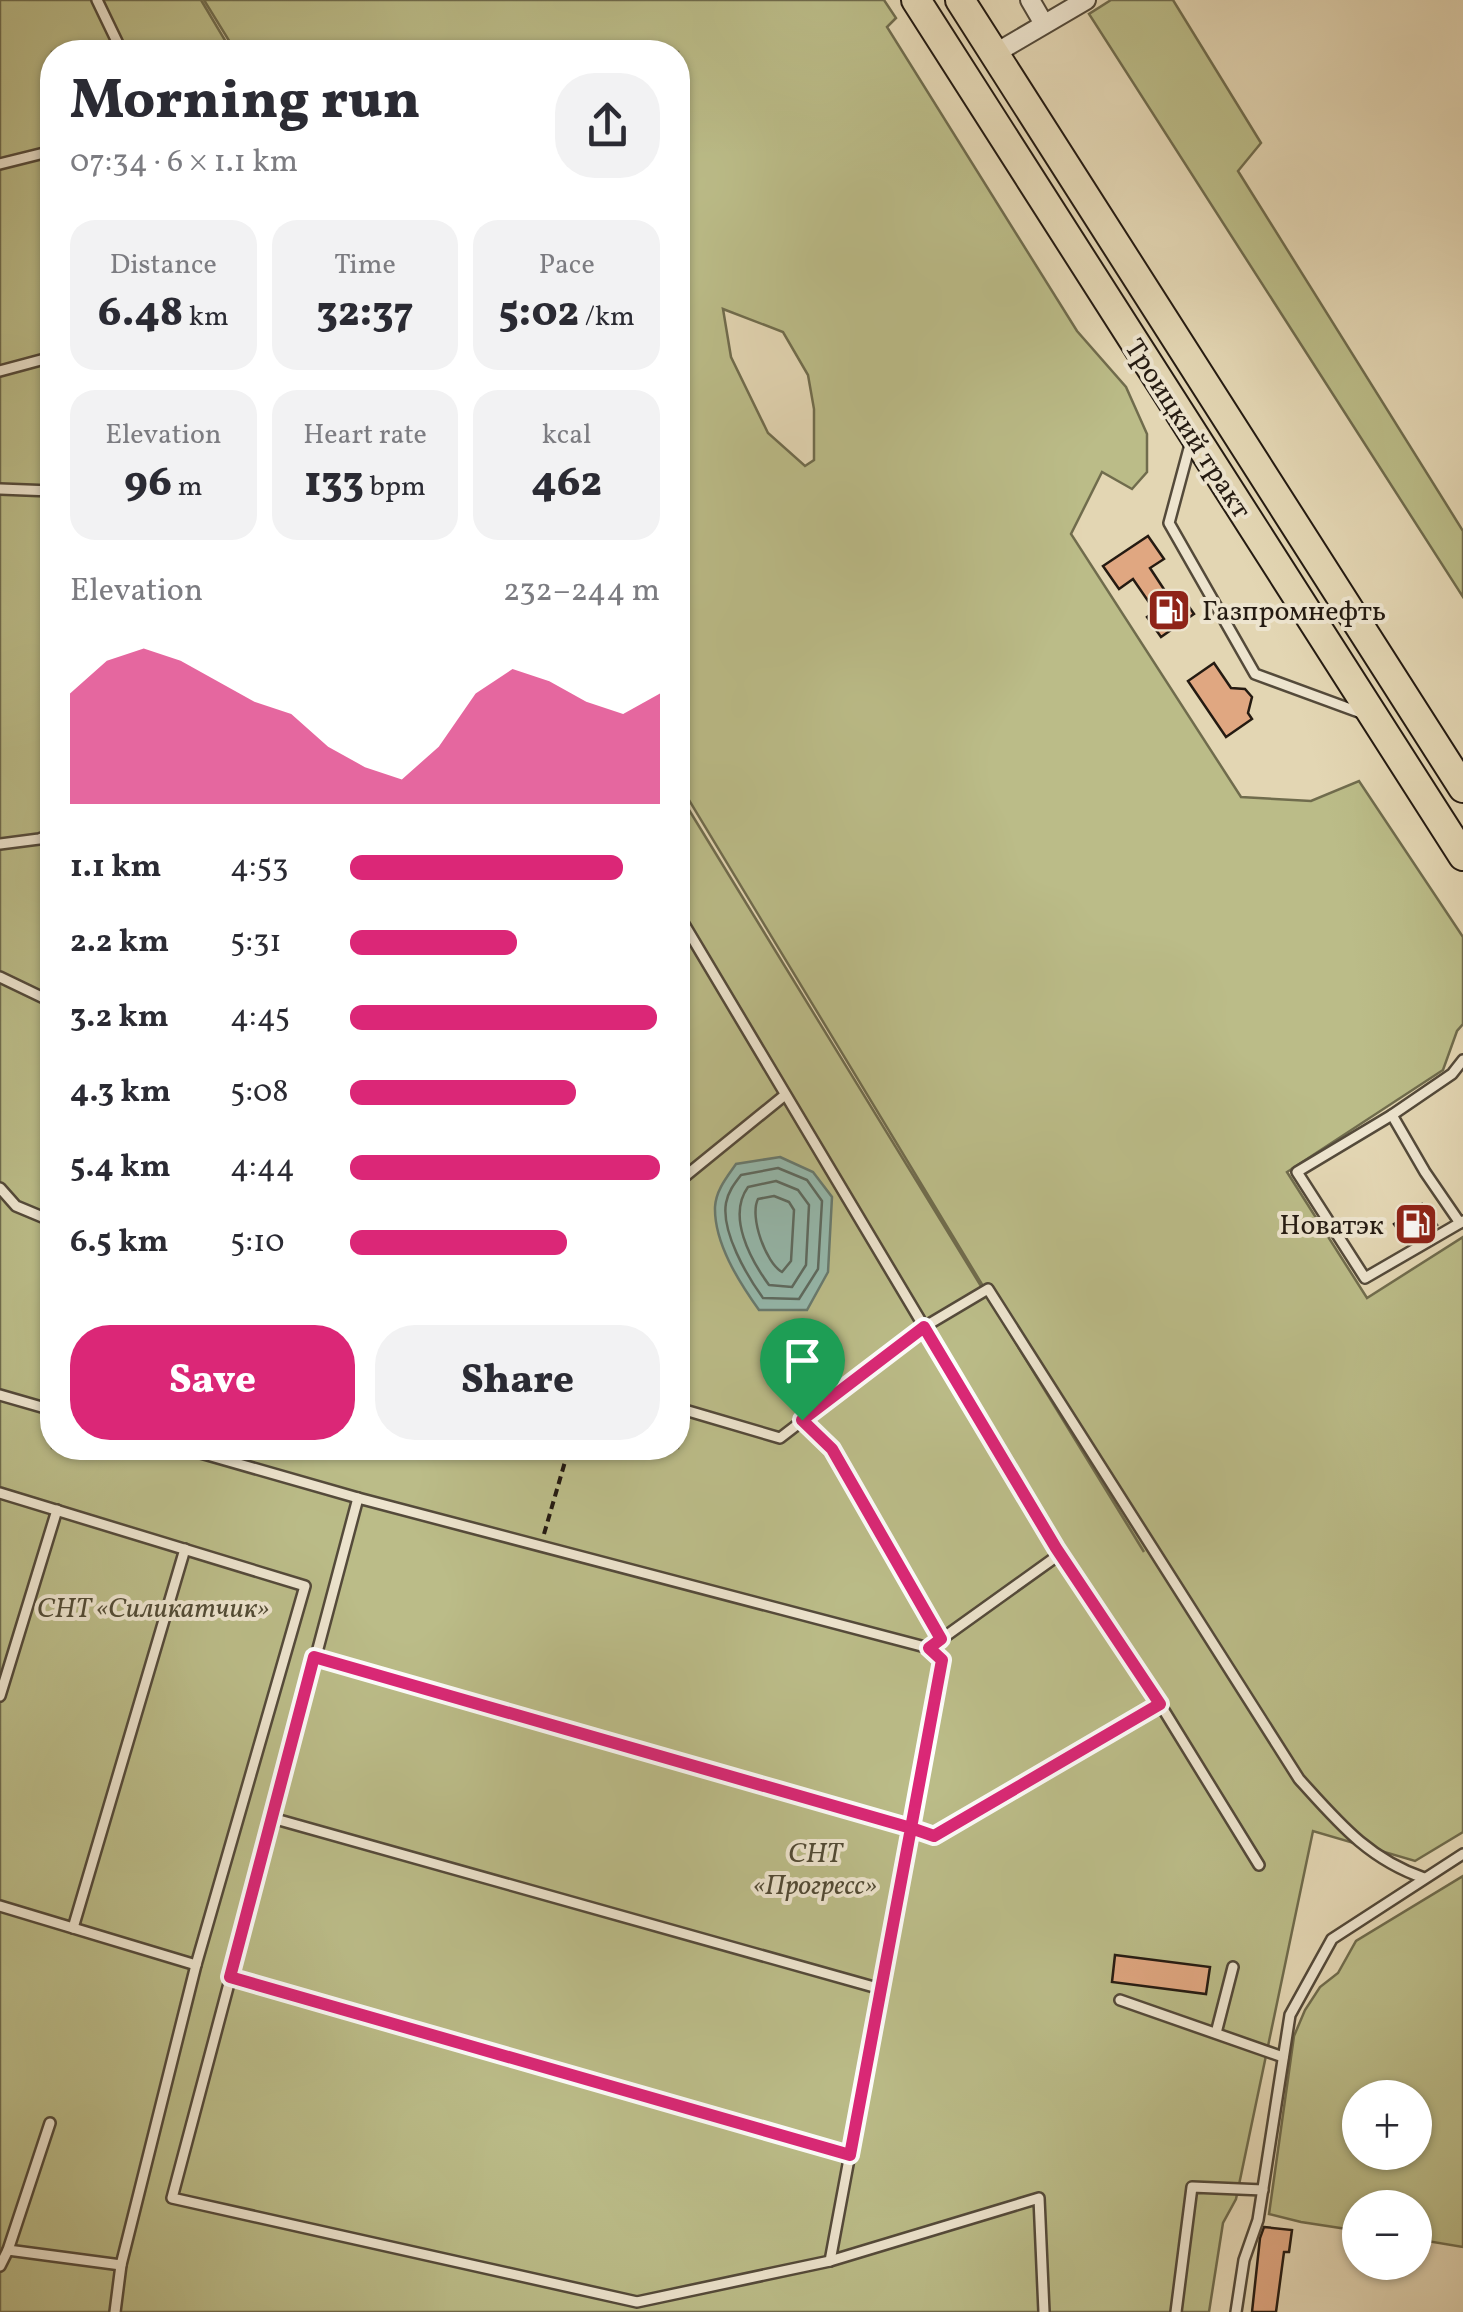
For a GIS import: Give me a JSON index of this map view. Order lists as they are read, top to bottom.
{
  "streets": {
    "main road": ["Троицкий тракт"]
  },
  "parks": ["СНТ «Силикатчик»", "СНТ «Прогресс»"],
  "places": {
    "fuel station": ["Газпромнефть", "Новатэк"]
  },
  "page": {
    "heading": ["Morning run", "07:34 · 6 × 1.1 km"],
    "stats": [
      ["Distance", "6.48 km"],
      ["Time", "32:37"],
      ["Pace", "5:02 /km"],
      ["Elevation", "96 m"],
      ["Heart rate", "133 bpm"],
      ["kcal", "462"]
    ],
    "chart": ["Elevation", "232–244 m"],
    "list": [
      {
        "name": "1.1 km",
        "note": "4:53"
      },
      {
        "name": "2.2 km",
        "note": "5:31"
      },
      {
        "name": "3.2 km",
        "note": "4:45"
      },
      {
        "name": "4.3 km",
        "note": "5:08"
      },
      {
        "name": "5.4 km",
        "note": "4:44"
      },
      {
        "name": "6.5 km",
        "note": "5:10"
      }
    ],
    "buttons": ["Save", "Share"],
    "map_buttons": ["+", "−"]
  }
}
